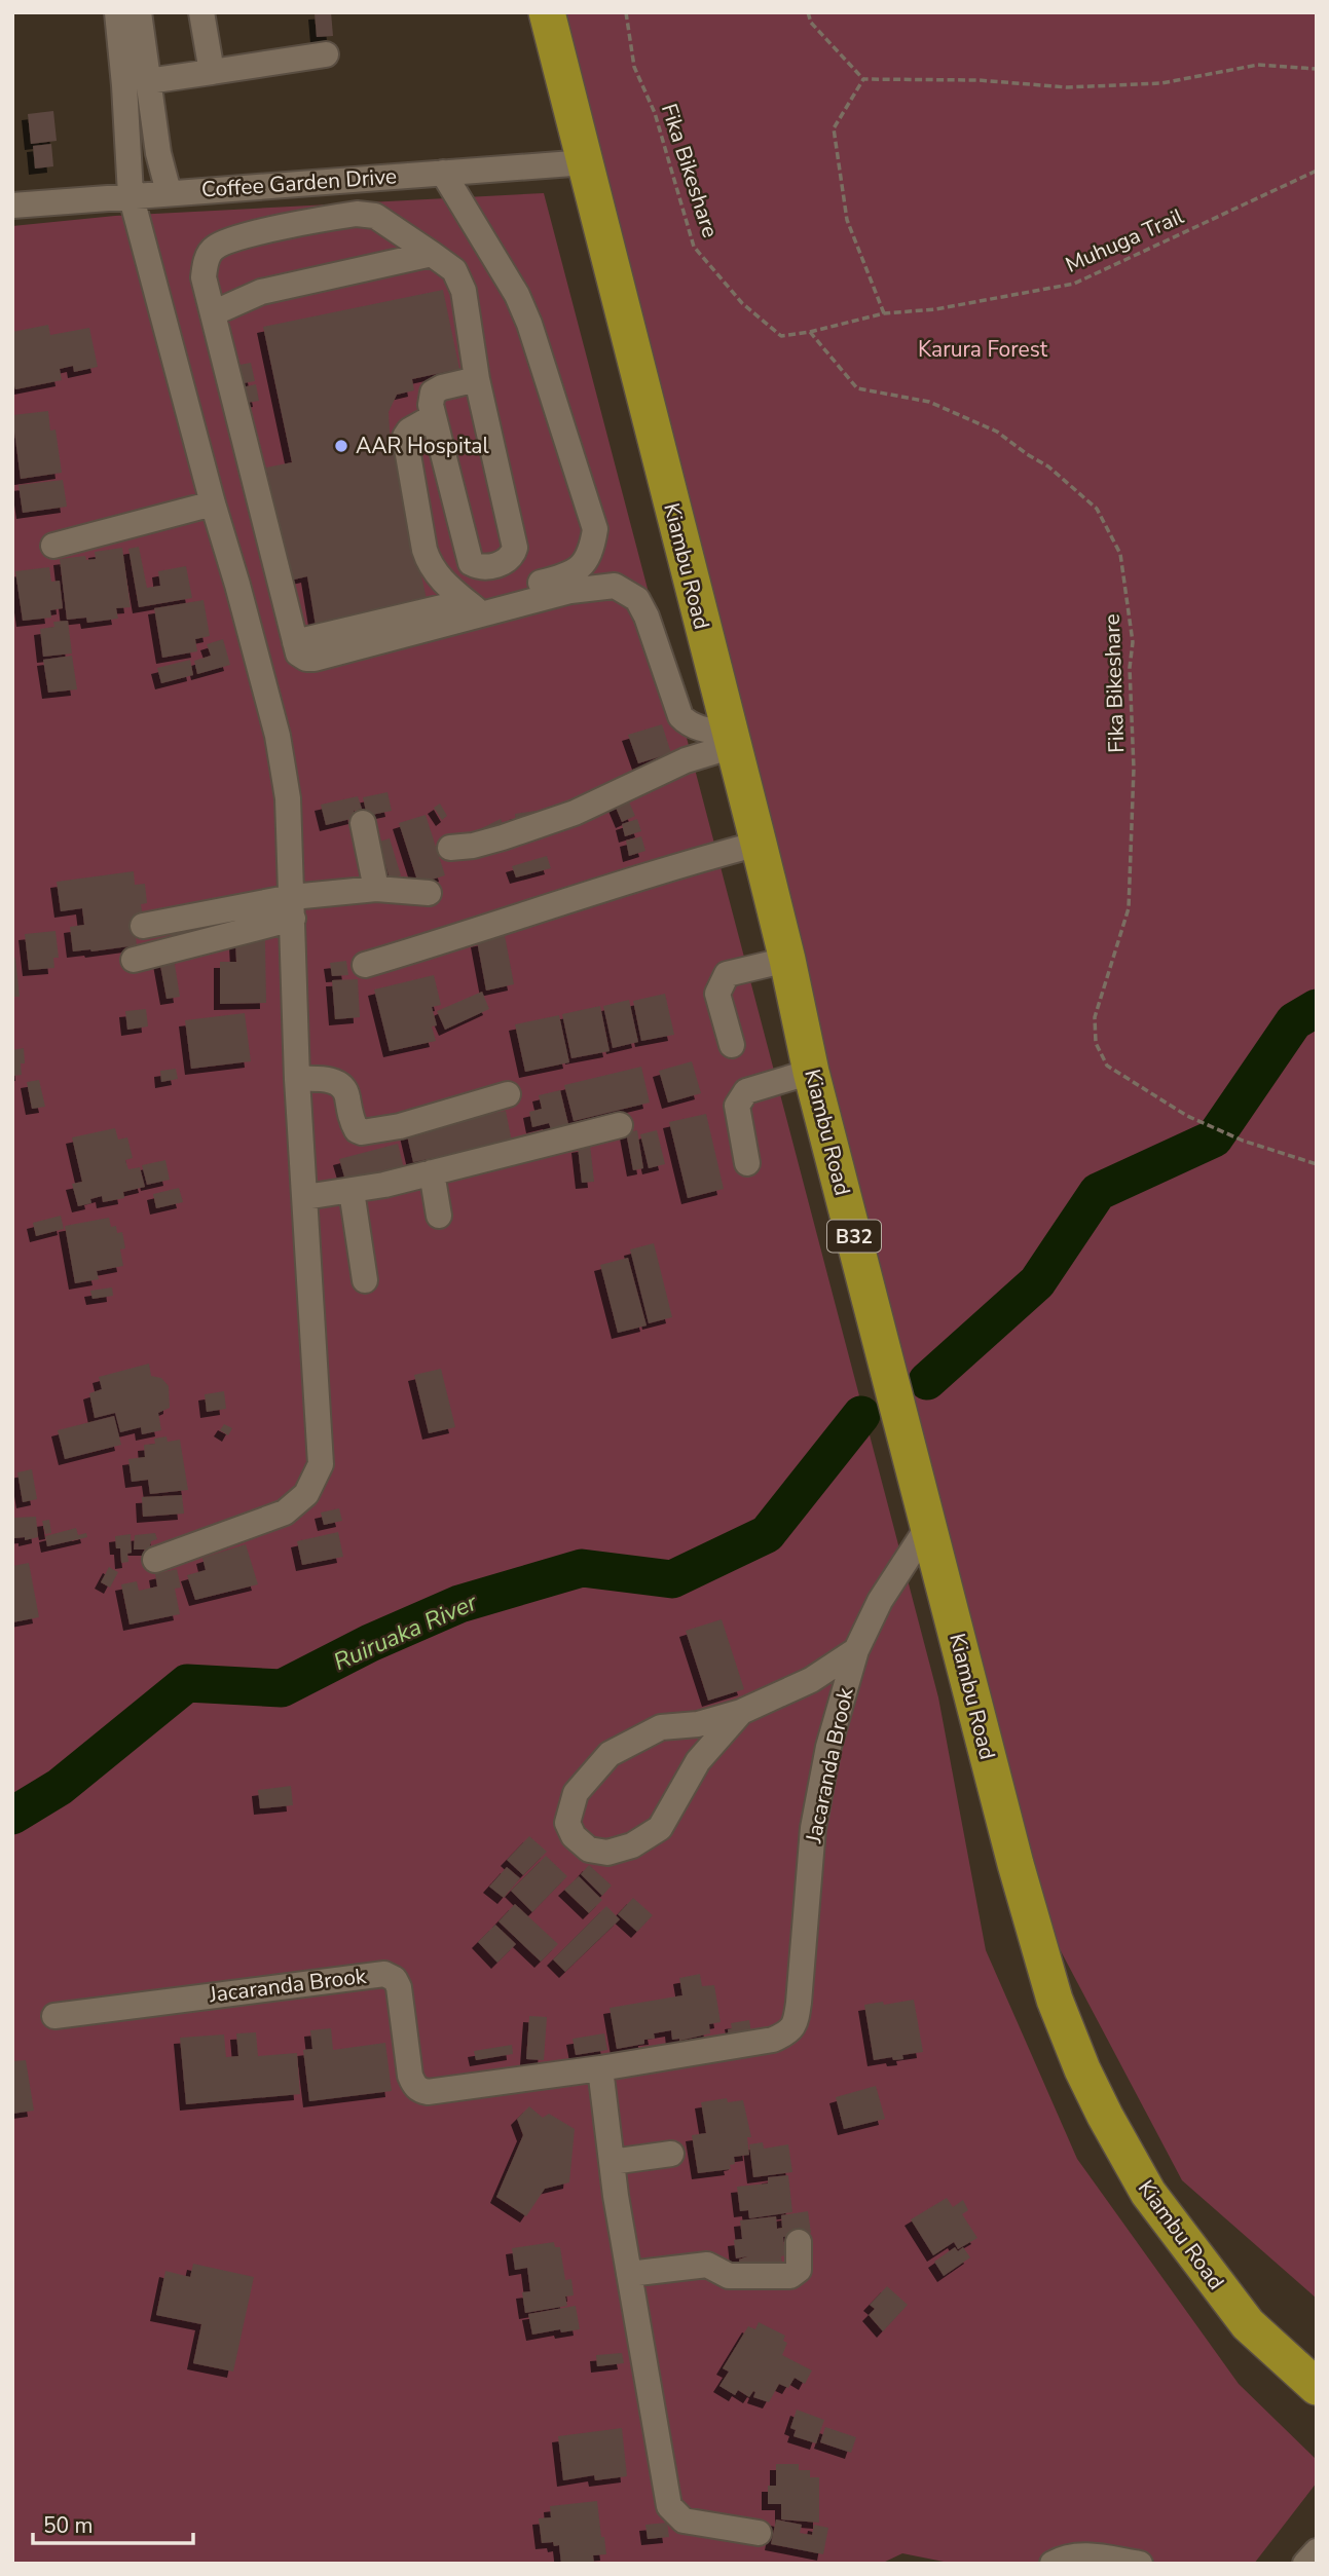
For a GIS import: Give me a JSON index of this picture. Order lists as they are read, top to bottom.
{
  "streets": {
    "highway": ["Kiambu Road", "B32"],
    "street": ["Coffee Garden Drive", "Jacaranda Brook"],
    "path": ["Fika Bikeshare", "Muhuga Trail"]
  },
  "crossings": [
    ["Fika Bikeshare", "Muhuga Trail"],
    ["Coffee Garden Drive", "Kiambu Road"],
    ["Kiambu Road", "Jacaranda Brook"]
  ],
  "water": ["Ruiruaka River"],
  "parks": ["Karura Forest"],
  "places": ["AAR Hospital"],
  "scale_bar": "50 m"
}
